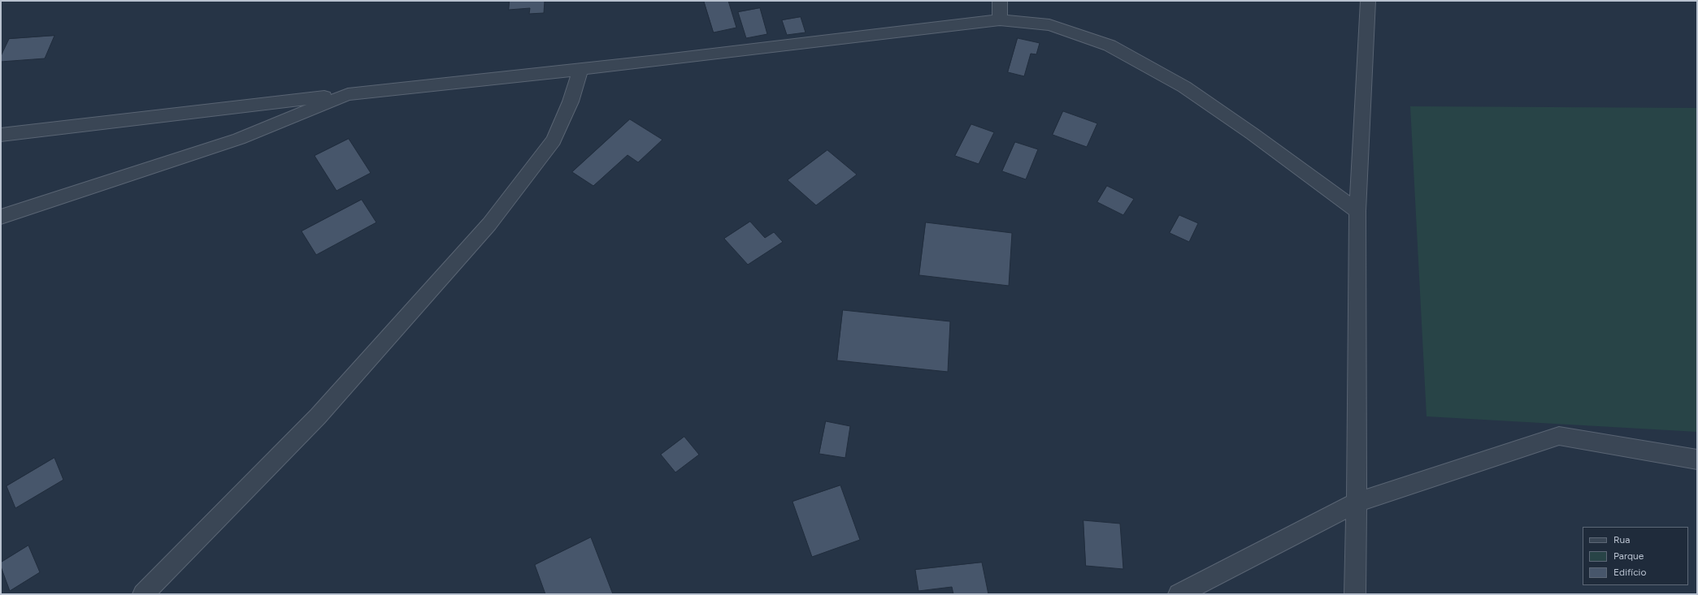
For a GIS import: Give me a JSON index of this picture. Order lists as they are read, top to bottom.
{
  "legend": ["Rua", "Parque", "Edifício"]
}
